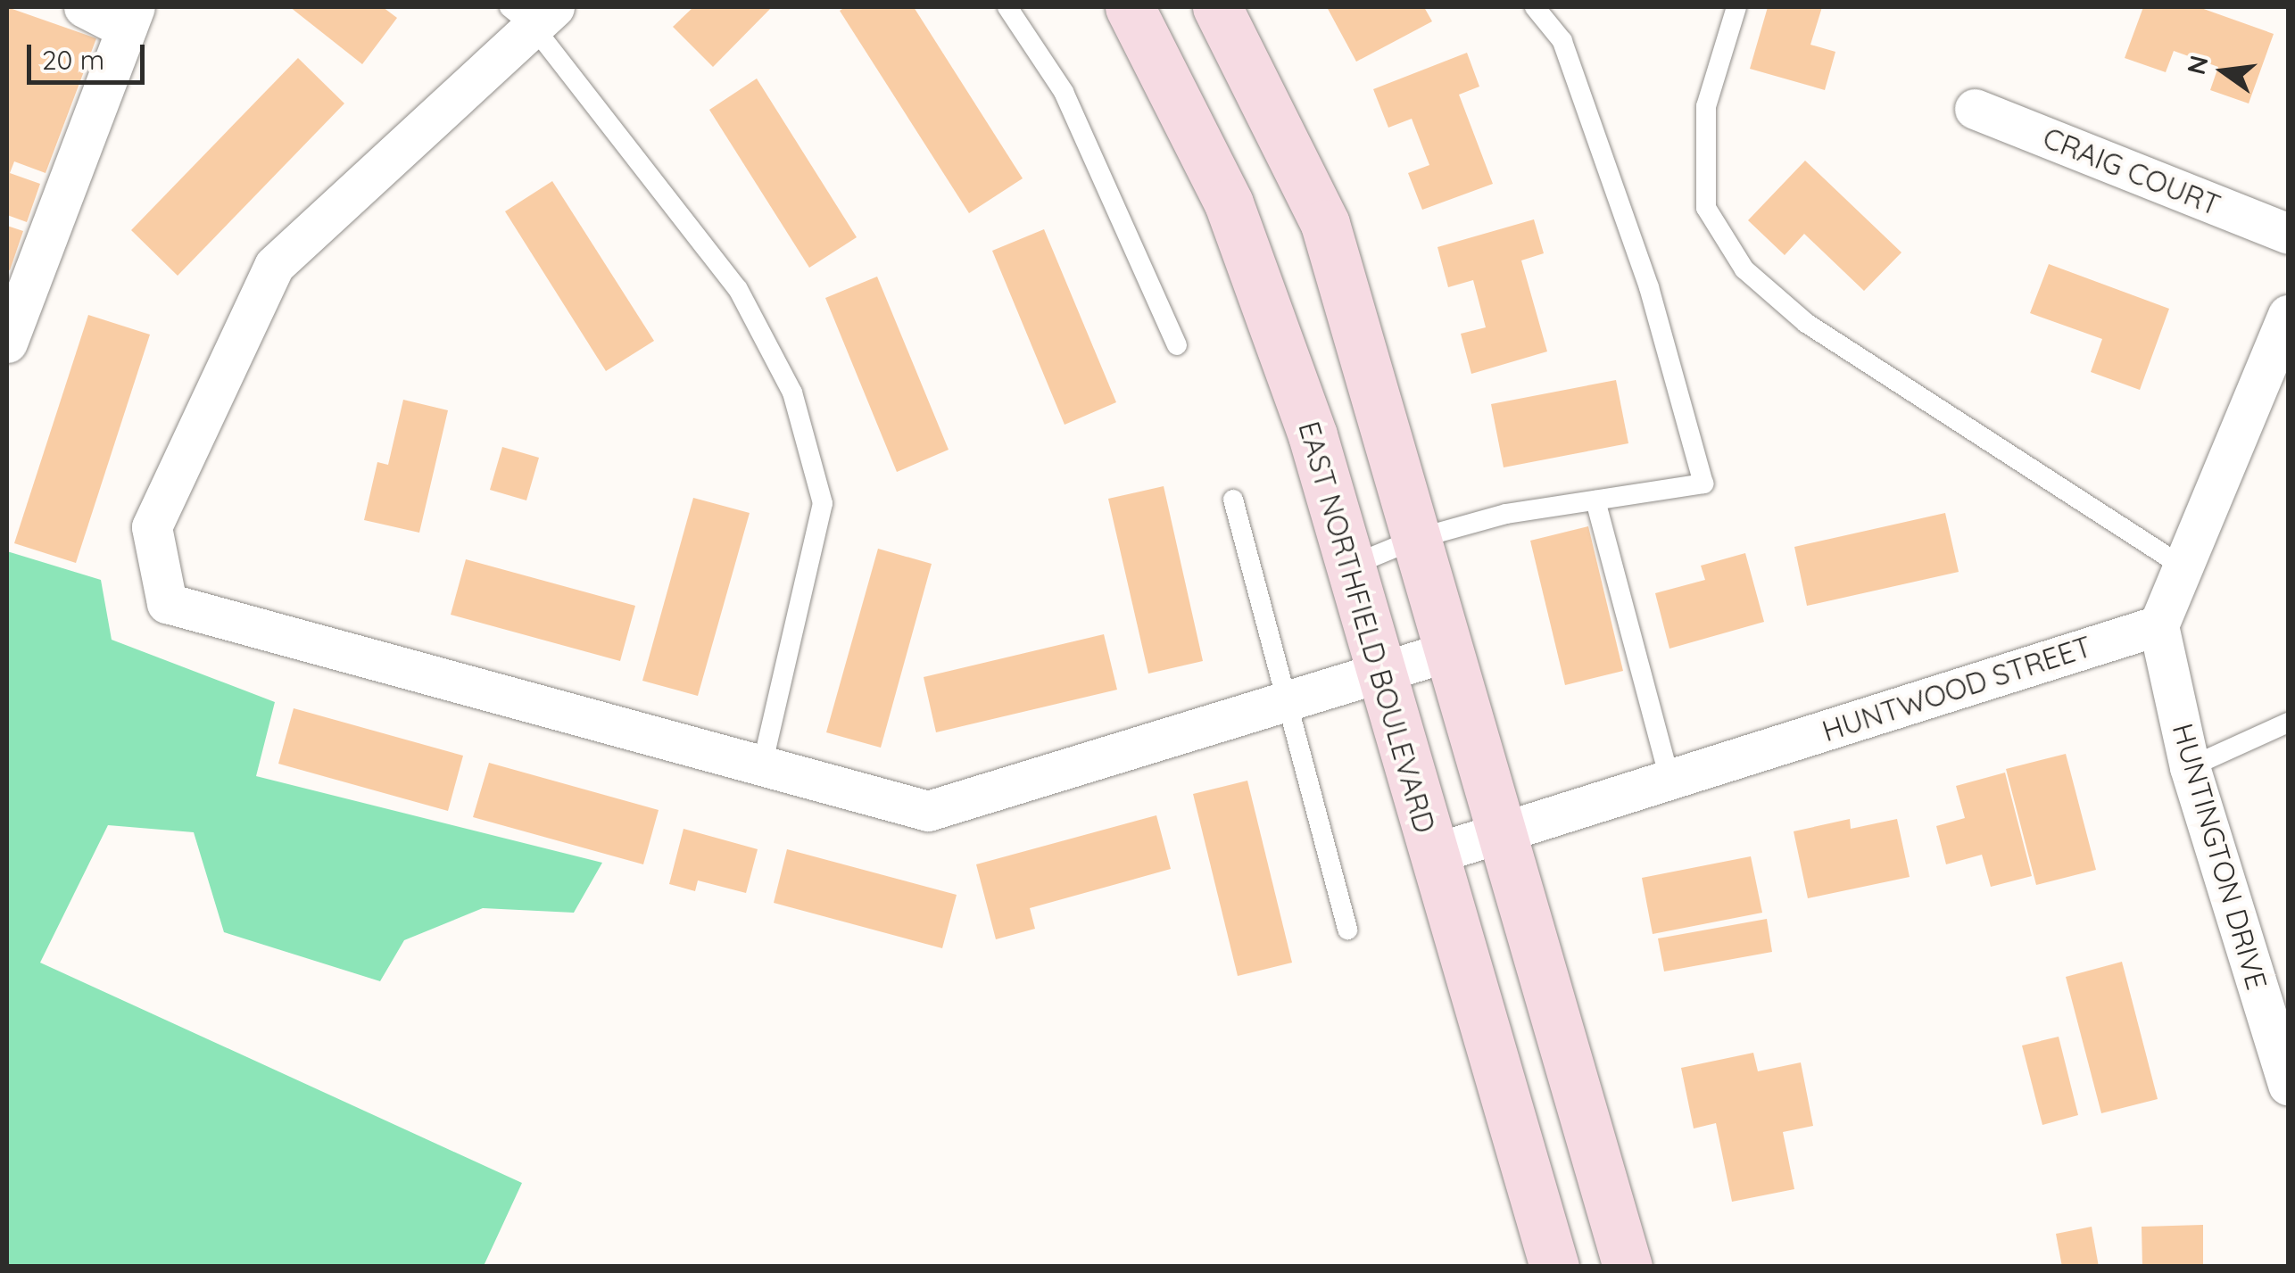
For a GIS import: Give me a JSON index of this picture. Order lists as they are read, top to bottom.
{
  "streets": {
    "main road": ["EAST NORTHFIELD BOULEVARD"],
    "street": ["CRAIG COURT", "HUNTWOOD STREET", "HUNTINGTON DRIVE"]
  },
  "crossings": [
    ["EAST NORTHFIELD BOULEVARD", "HUNTWOOD STREET"],
    ["HUNTWOOD STREET", "HUNTINGTON DRIVE"]
  ],
  "scale_bar": "20 m",
  "north": "left"
}
